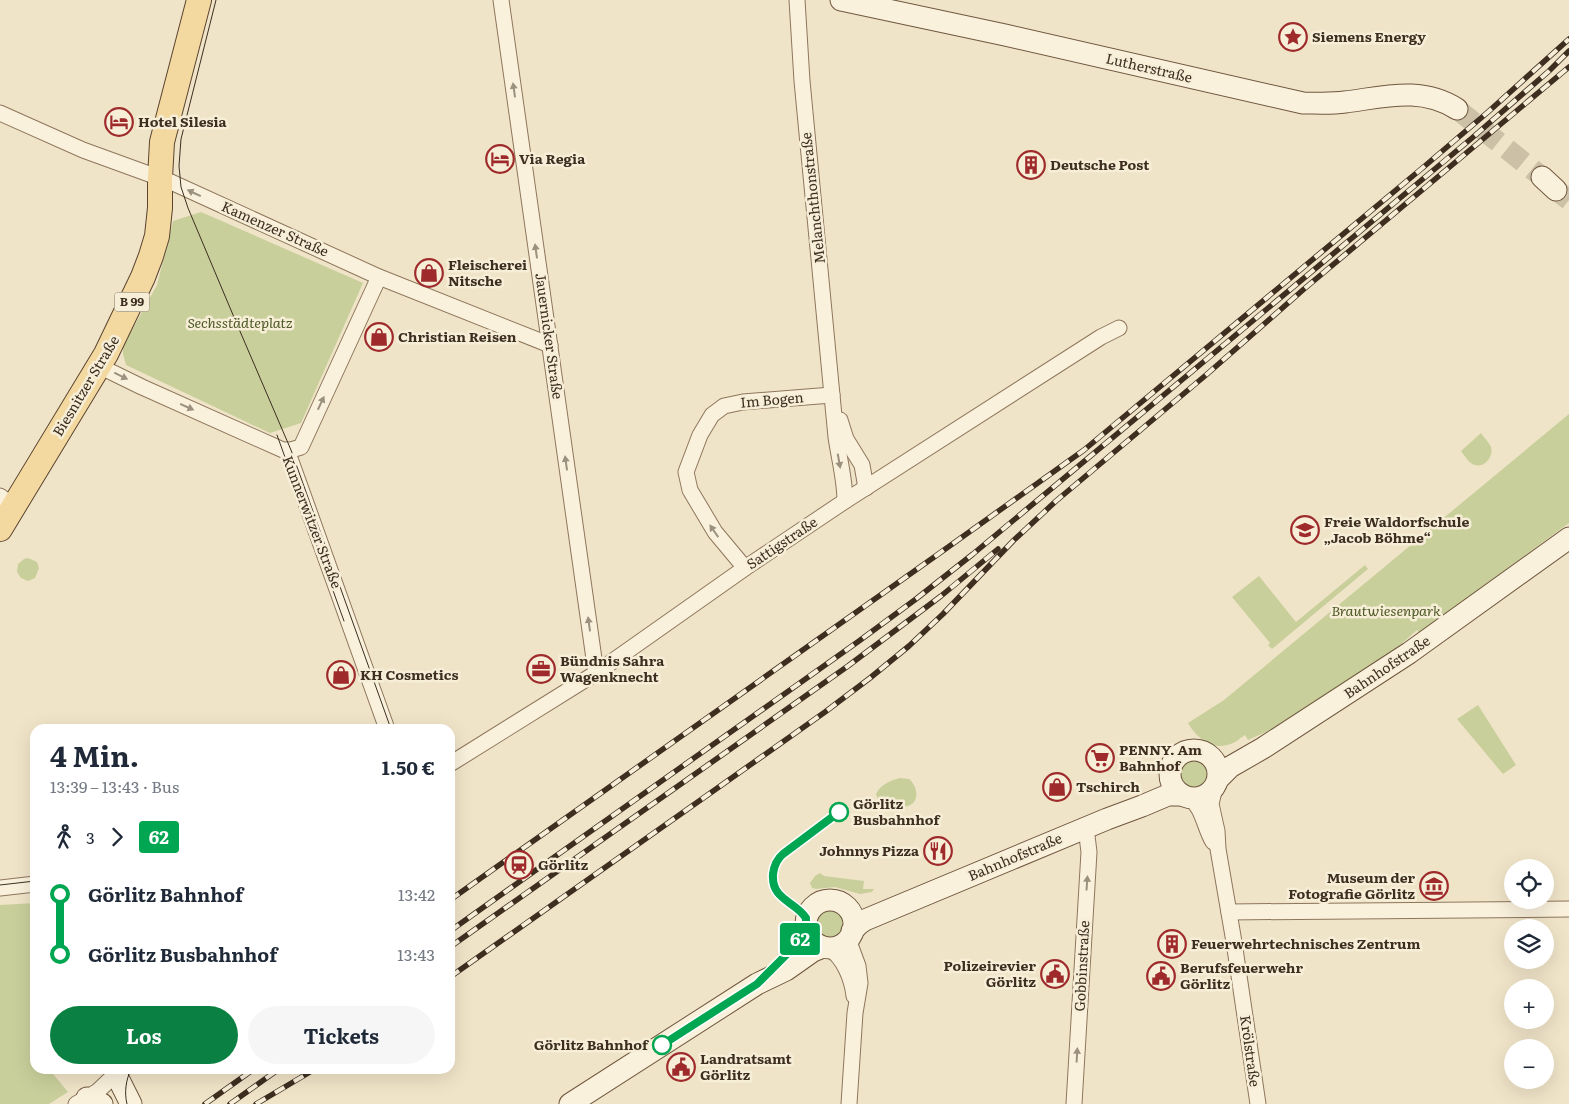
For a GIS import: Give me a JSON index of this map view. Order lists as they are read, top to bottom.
{
  "streets": {
    "main road": [
      "Lutherstraße",
      "B 99",
      "Biesnitzer Straße",
      "Bahnhofstraße",
      "Krölstraße"
    ],
    "street": [
      "Melanchthonstraße",
      "Kamenzer Straße",
      "Jauernicker Straße",
      "Im Bogen",
      "Kunnerwitzer Straße",
      "Sattigstraße",
      "Gobbinstraße"
    ]
  },
  "crossings": [
    ["Melanchthonstraße", "Im Bogen"],
    ["Melanchthonstraße", "Sattigstraße"],
    ["Kamenzer Straße", "Jauernicker Straße"],
    ["Kamenzer Straße", "Biesnitzer Straße"],
    ["Jauernicker Straße", "Sattigstraße"],
    ["Biesnitzer Straße", "Kunnerwitzer Straße"],
    ["Im Bogen", "Sattigstraße"],
    ["Bahnhofstraße", "Gobbinstraße"],
    ["Bahnhofstraße", "Krölstraße"]
  ],
  "one_way": [
    "Kamenzer Straße",
    "Jauernicker Straße",
    "Kunnerwitzer Straße",
    "Gobbinstraße"
  ],
  "parks": ["Sechsstädteplatz", "Brautwiesenpark"],
  "places": {
    "place": ["Siemens Energy"],
    "hotel": ["Hotel Silesia", "Via Regia"],
    "building": ["Deutsche Post", "Feuerwehrtechnisches Zentrum"],
    "shop": [
      "Fleischerei Nitsche",
      "Christian Reisen",
      "KH Cosmetics",
      "Tschirch"
    ],
    "school or university": ["Freie Waldorfschule „Jacob Böhme“"],
    "office": ["Bündnis Sahra Wagenknecht"],
    "supermarket": ["PENNY. Am Bahnhof"],
    "other": ["Görlitz Busbahnhof", "Görlitz Bahnhof"],
    "restaurant": ["Johnnys Pizza"],
    "station": ["Görlitz"],
    "museum": ["Museum der Fotografie Görlitz"],
    "public building": ["Polizeirevier Görlitz", "Berufsfeuerwehr Görlitz", "Landratsamt Görlitz"]
  },
  "lines": ["bus line 62"],
  "page": {
    "on_map": "62",
    "heading": ["4 Min.", "13:39 – 13:43 · Bus", "1.50 €"],
    "legs": ["3", "62"],
    "map_buttons": ["+", "−"],
    "list": [
      {
        "name": "Görlitz Bahnhof",
        "value": "13:42"
      },
      {
        "name": "Görlitz Busbahnhof",
        "value": "13:43"
      }
    ],
    "buttons": ["Los", "Tickets"]
  }
}
